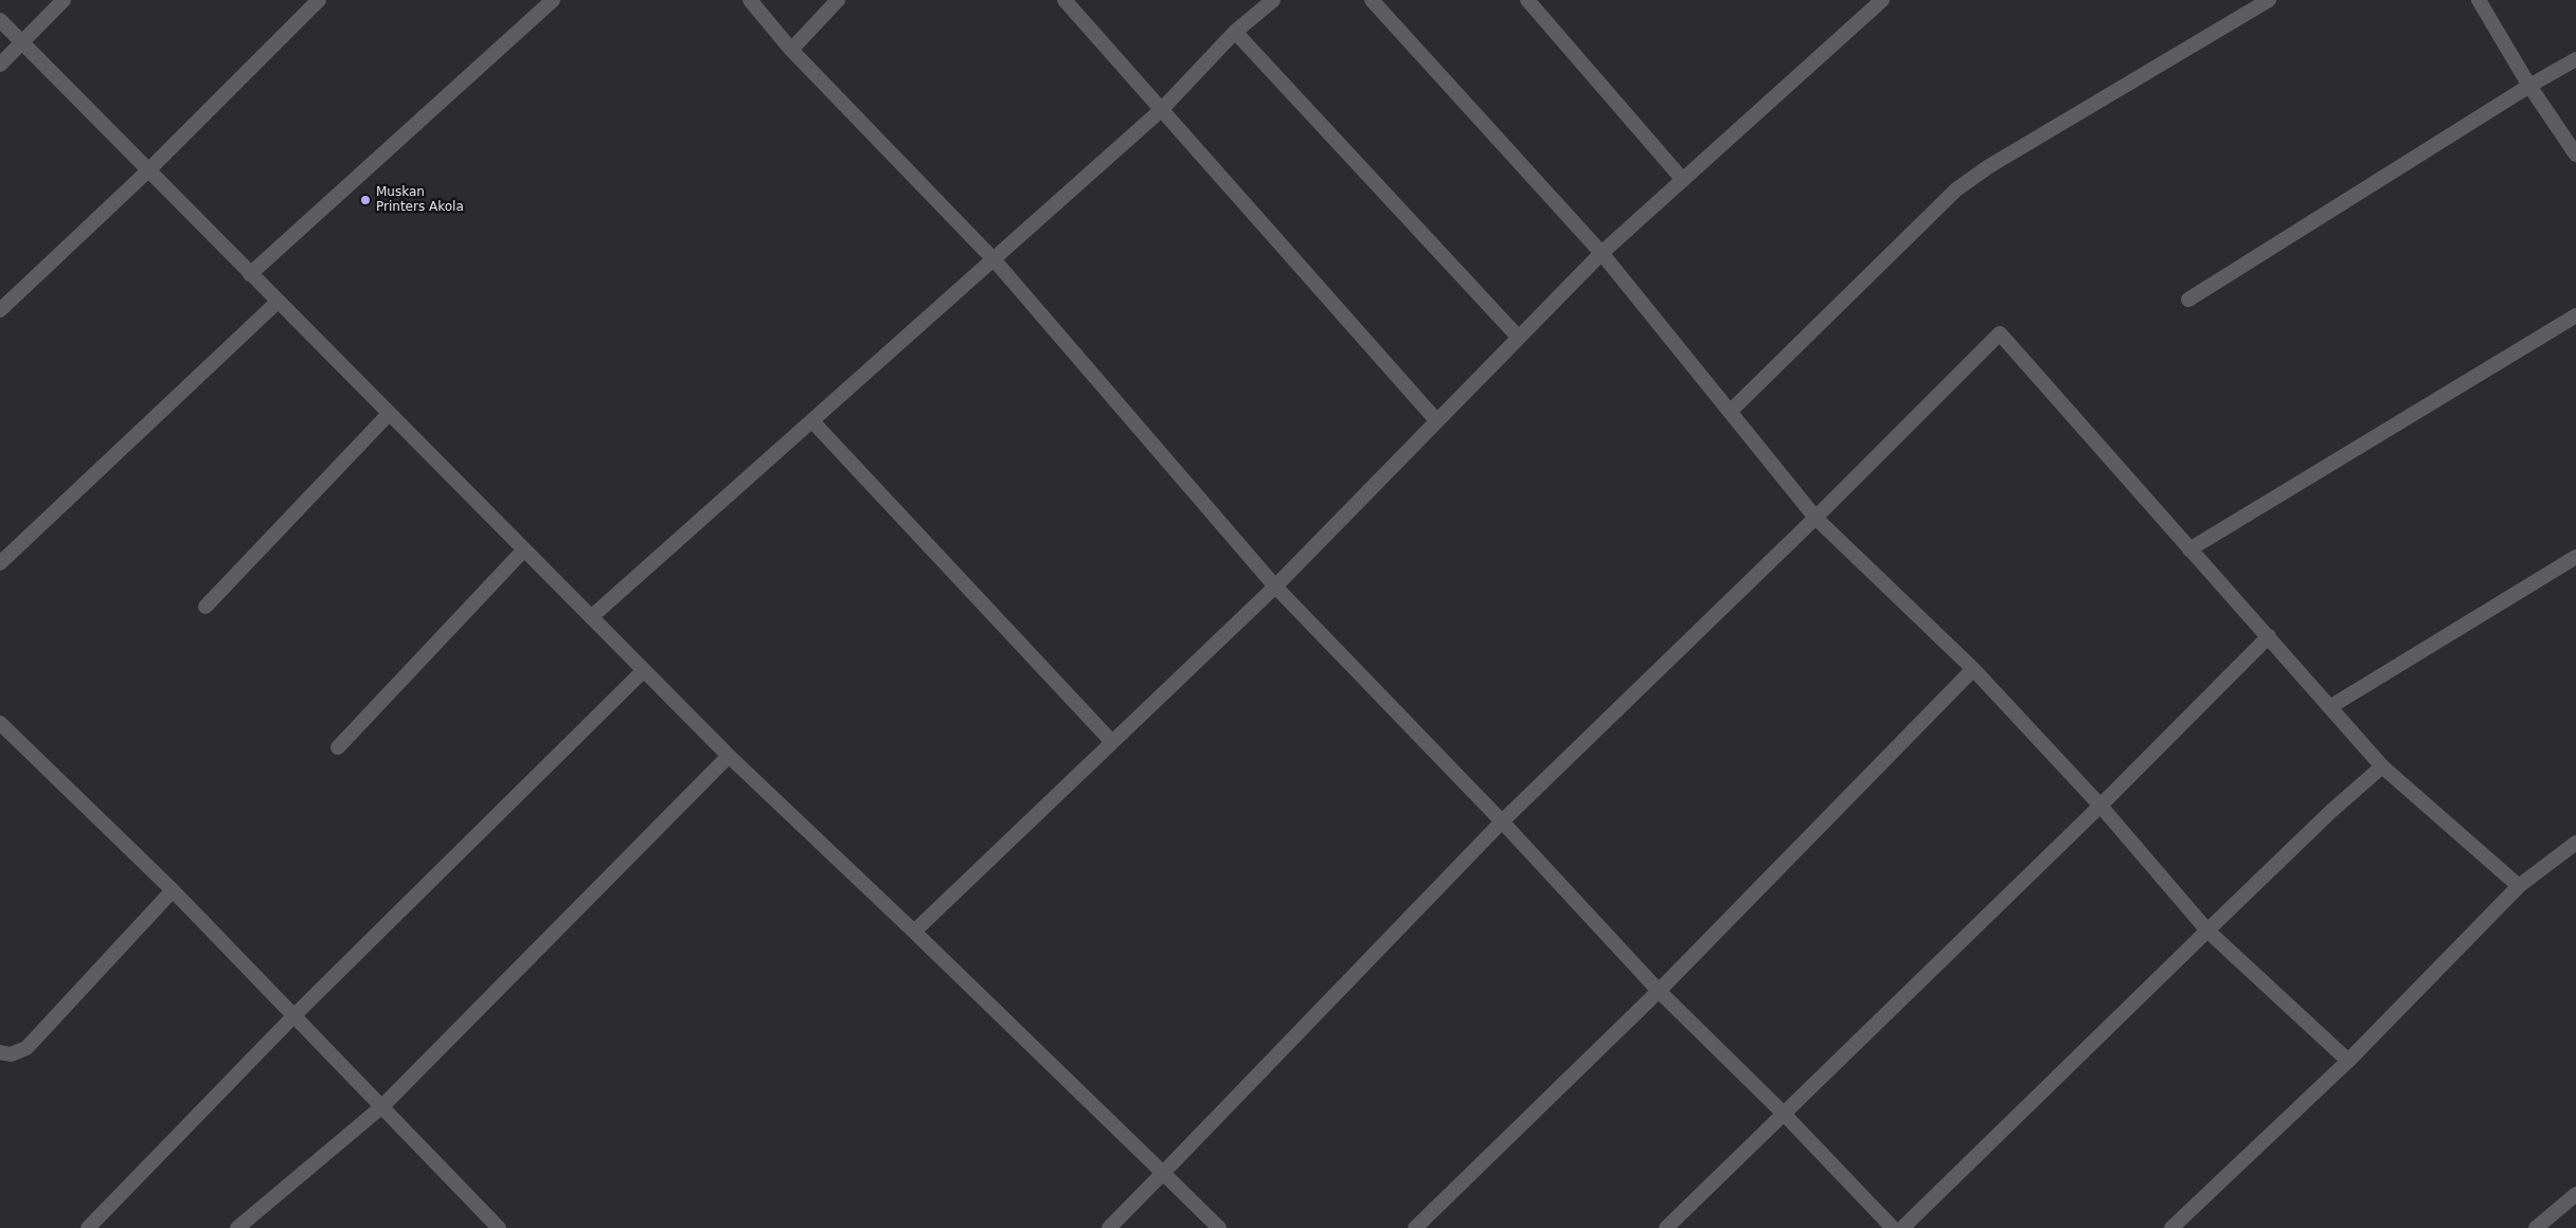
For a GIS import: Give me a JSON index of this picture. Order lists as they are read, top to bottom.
{
  "places": ["Muskan Printers Akola"]
}
